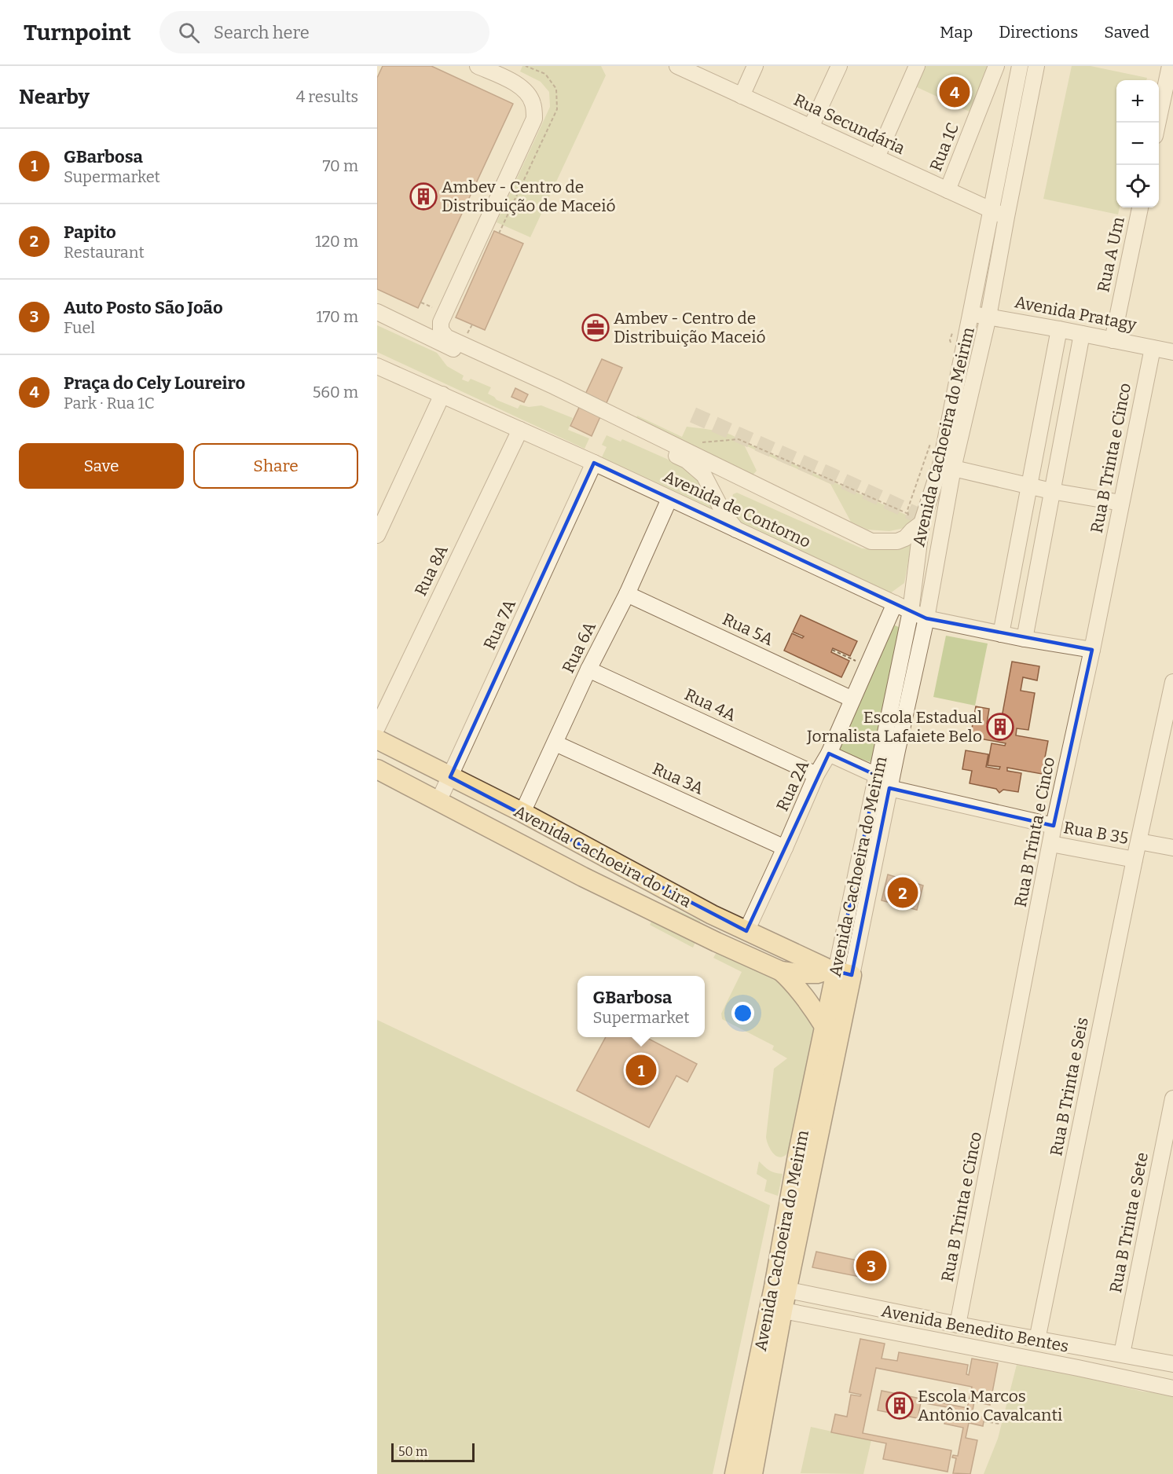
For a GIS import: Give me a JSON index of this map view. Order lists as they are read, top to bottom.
{
  "streets": {
    "main road": ["Avenida Cachoeira do Meirim", "Avenida Cachoeira do Lira"],
    "street": [
      "Rua Secundária",
      "Rua 1C",
      "Rua A Um",
      "Avenida Pratagy",
      "Rua B Trinta e Cinco",
      "Avenida de Contorno",
      "Rua 8A",
      "Rua 7A",
      "Rua 5A",
      "Rua 6A",
      "Rua 4A",
      "Rua 3A",
      "Rua 2A",
      "Rua B 35",
      "Rua B Trinta e Seis",
      "Rua B Trinta e Sete",
      "Avenida Benedito Bentes"
    ]
  },
  "crossings": [
    ["Rua Secundária", "Rua 1C"],
    ["Rua Secundária", "Avenida Cachoeira do Meirim"],
    ["Rua A Um", "Avenida Pratagy"],
    ["Avenida Pratagy", "Avenida Cachoeira do Meirim"],
    ["Avenida Pratagy", "Rua B Trinta e Cinco"],
    ["Avenida Cachoeira do Meirim", "Avenida de Contorno"],
    ["Avenida Cachoeira do Meirim", "Avenida Cachoeira do Lira"],
    ["Avenida Cachoeira do Meirim", "Avenida Benedito Bentes"],
    ["Rua B Trinta e Cinco", "Avenida de Contorno"],
    ["Rua B Trinta e Cinco", "Rua B 35"],
    ["Rua B Trinta e Cinco", "Avenida Benedito Bentes"],
    ["Avenida de Contorno", "Rua 8A"],
    ["Avenida de Contorno", "Rua 7A"],
    ["Avenida de Contorno", "Rua 6A"],
    ["Avenida de Contorno", "Rua 2A"],
    ["Rua 7A", "Avenida Cachoeira do Lira"],
    ["Rua 5A", "Rua 6A"],
    ["Rua 5A", "Rua 2A"],
    ["Rua 6A", "Rua 4A"],
    ["Rua 6A", "Rua 3A"],
    ["Rua 6A", "Avenida Cachoeira do Lira"],
    ["Rua 4A", "Rua 2A"],
    ["Rua 3A", "Rua 2A"],
    ["Rua 2A", "Avenida Cachoeira do Lira"],
    ["Rua B 35", "Rua B Trinta e Seis"],
    ["Rua B Trinta e Seis", "Avenida Benedito Bentes"],
    ["Rua B Trinta e Sete", "Avenida Benedito Bentes"]
  ],
  "places": {
    "building": ["Ambev - Centro de Distribuição de Maceió", "Escola Estadual Jornalista Lafaiete Belo", "Escola Marcos Antônio Cavalcanti"],
    "office": ["Ambev - Centro de Distribuição Maceió"]
  },
  "scale_bar": "50 m",
  "page": {
    "header": "Turnpoint",
    "search": "Search here",
    "nav": ["Map", "Directions", "Saved"],
    "heading": ["Nearby", "4 results"],
    "pins": [
      "4",
      "2",
      "1",
      "3"
    ],
    "map_buttons": ["+", "−"],
    "list": [
      {
        "mark": "1",
        "name": "GBarbosa",
        "note": "Supermarket",
        "value": "70 m"
      },
      {
        "mark": "2",
        "name": "Papito",
        "note": "Restaurant",
        "value": "120 m"
      },
      {
        "mark": "3",
        "name": "Auto Posto São João",
        "note": "Fuel",
        "value": "170 m"
      },
      {
        "mark": "4",
        "name": "Praça do Cely Loureiro",
        "note": "Park · Rua 1C",
        "value": "560 m"
      }
    ],
    "buttons": ["Save", "Share"],
    "popup": ["GBarbosa", "Supermarket"],
    "scale": "50 m"
  }
}
